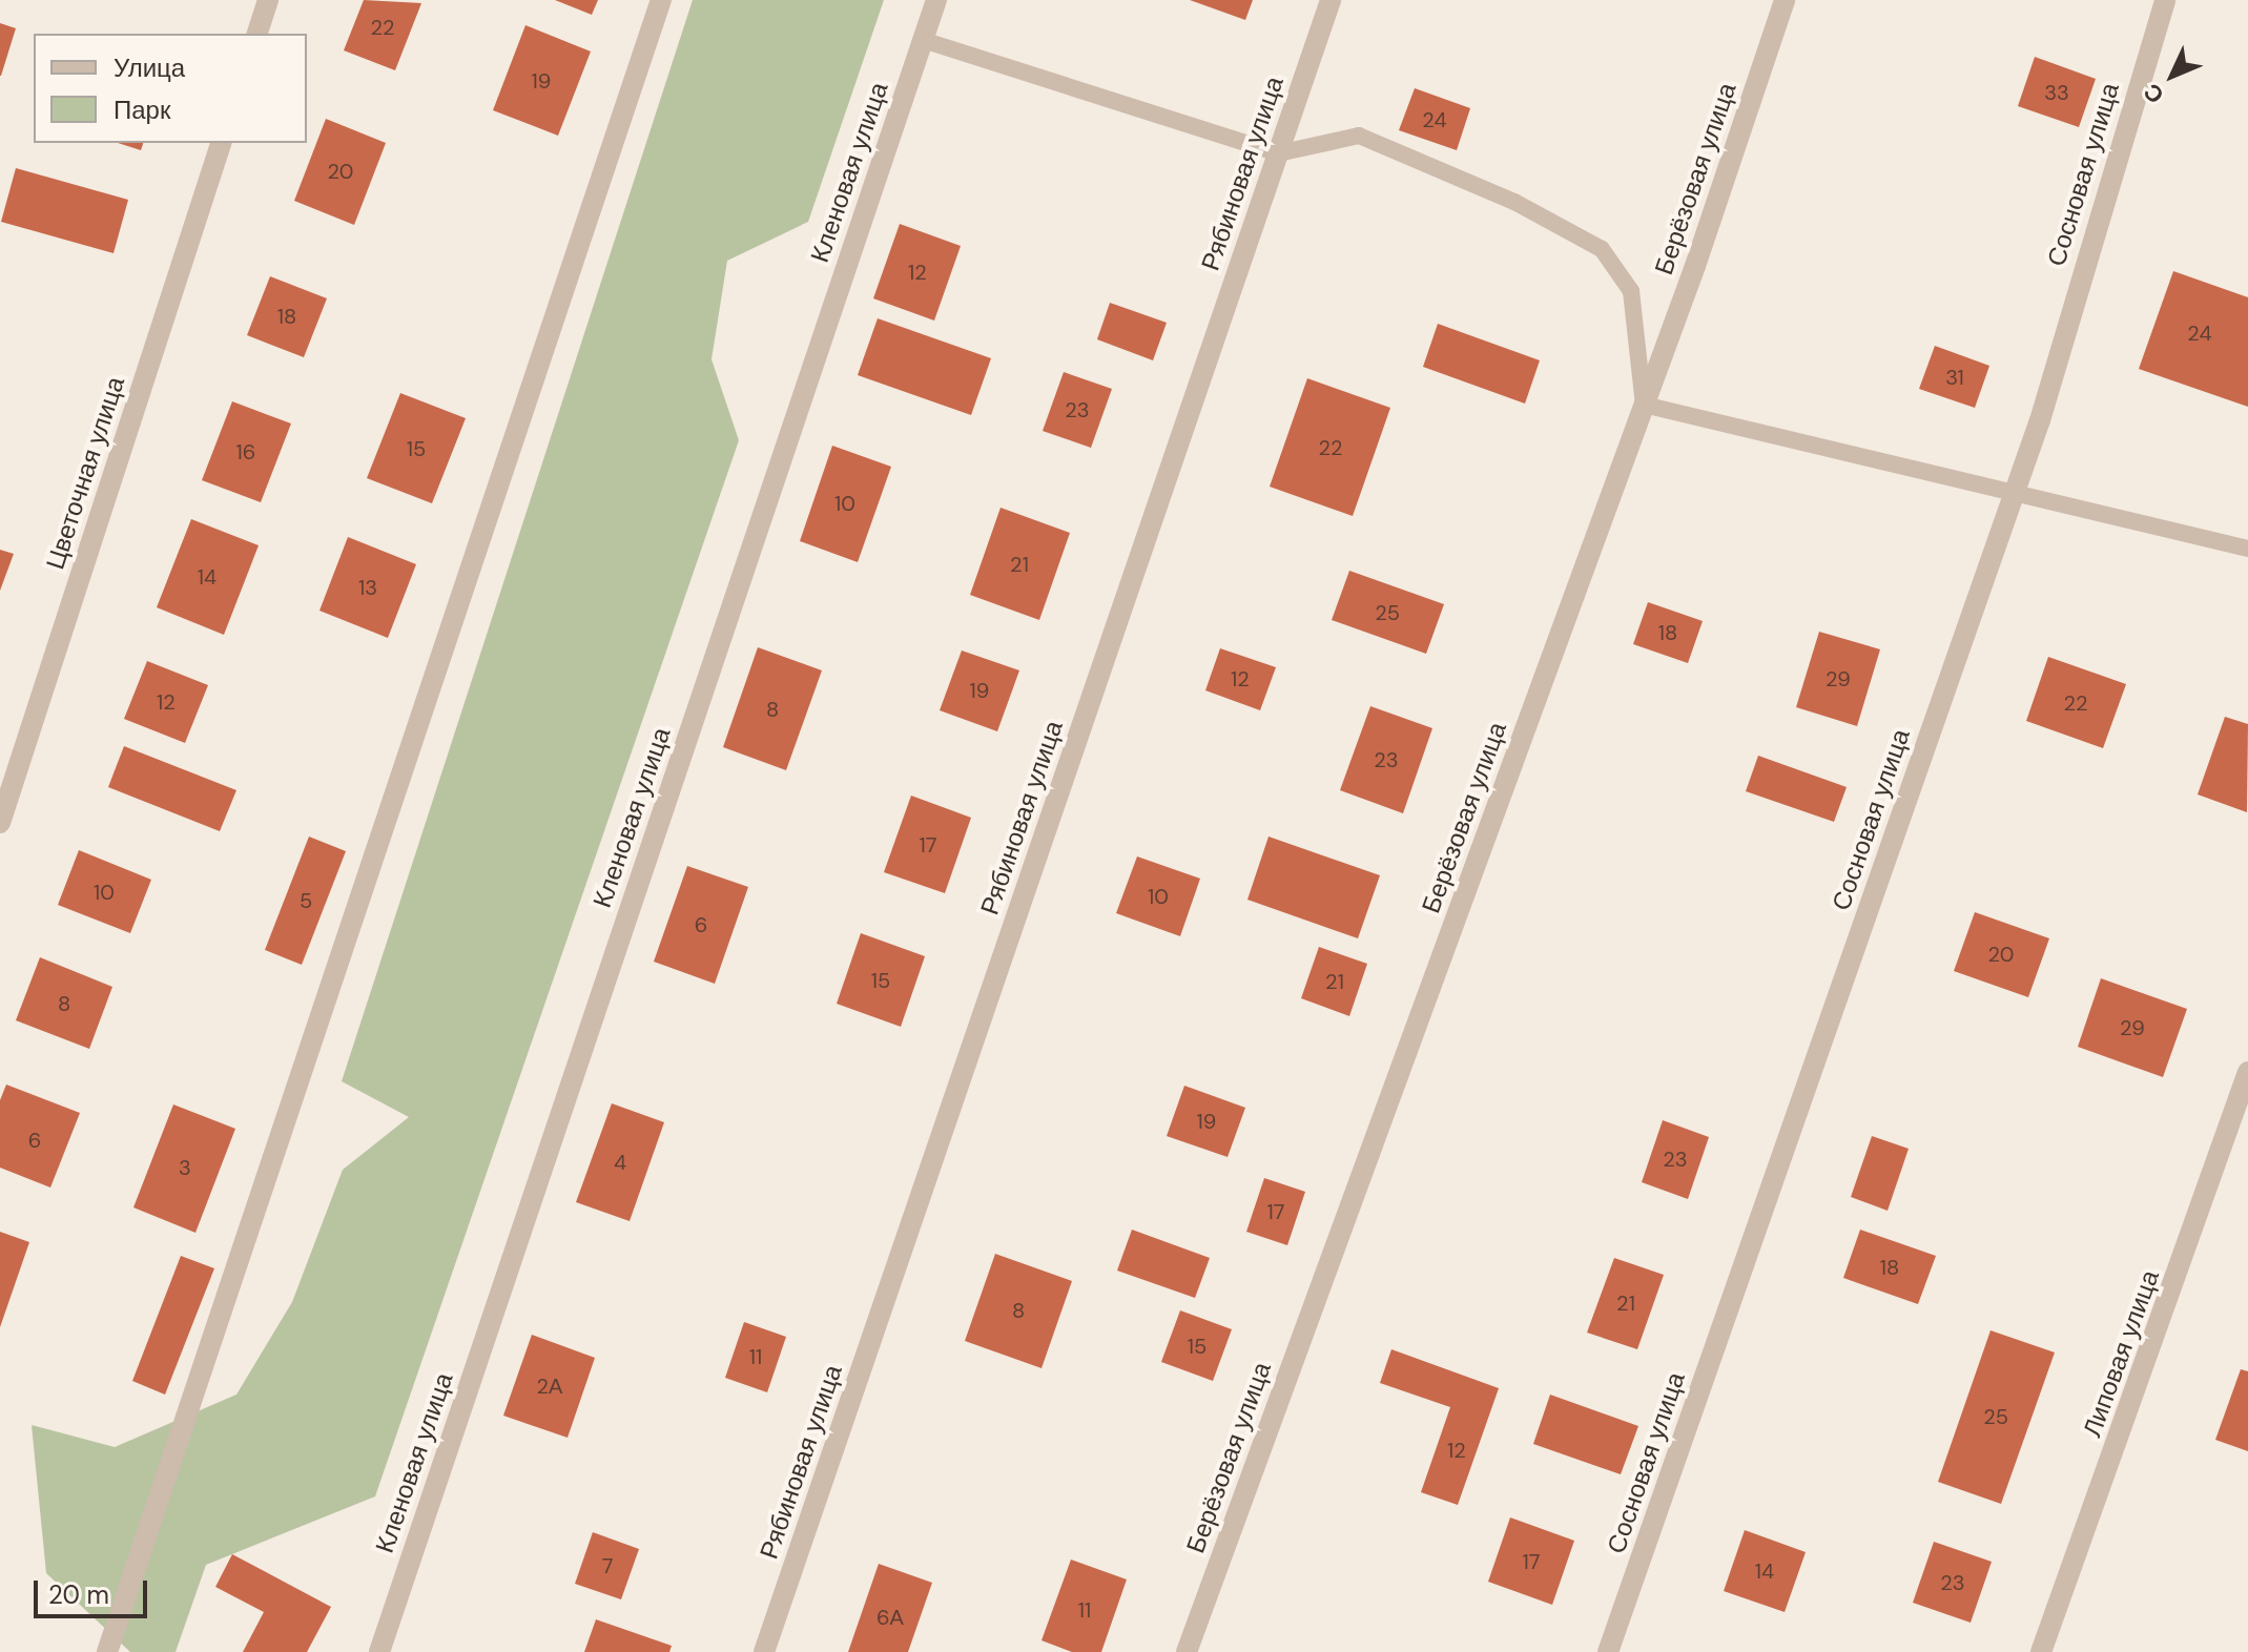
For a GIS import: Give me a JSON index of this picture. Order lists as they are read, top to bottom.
{
  "streets": {
    "street": [
      "Кленовая улица",
      "Рябиновая улица",
      "Сосновая улица",
      "Берёзовая улица",
      "Цветочная улица",
      "Липовая улица"
    ]
  },
  "house_numbers": [
    "22",
    "19",
    "33",
    "24",
    "20",
    "12",
    "18",
    "24",
    "31",
    "23",
    "22",
    "15",
    "16",
    "10",
    "21",
    "14",
    "13",
    "25",
    "18",
    "12",
    "29",
    "19",
    "12",
    "22",
    "8",
    "23",
    "17",
    "10",
    "10",
    "5",
    "6",
    "20",
    "15",
    "21",
    "8",
    "29",
    "19",
    "6",
    "23",
    "4",
    "3",
    "17",
    "18",
    "21",
    "8",
    "15",
    "11",
    "2А",
    "25",
    "12",
    "17",
    "7",
    "14",
    "23",
    "11",
    "6А"
  ],
  "legend": ["Улица", "Парк"],
  "scale_bar": "20 m",
  "north": "bottom left"
}
